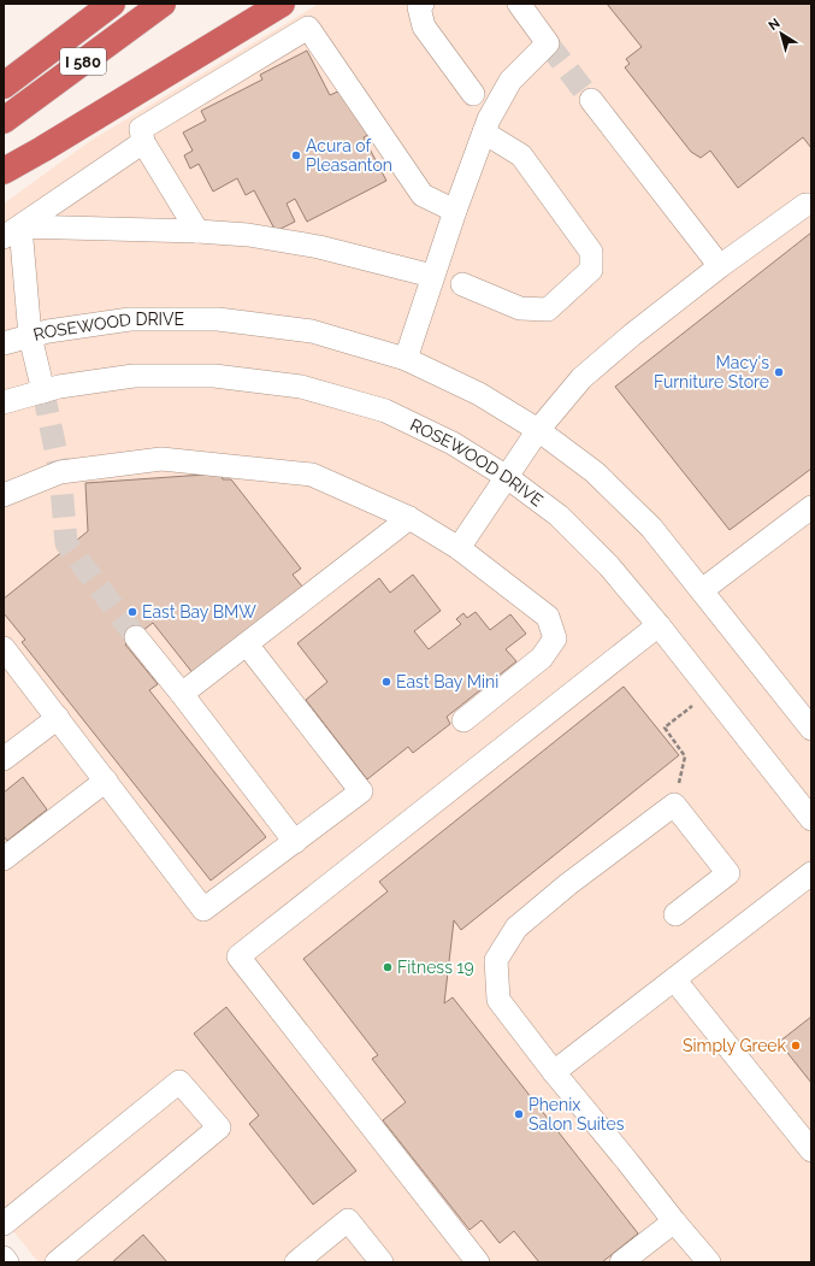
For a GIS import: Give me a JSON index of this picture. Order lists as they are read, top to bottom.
{
  "streets": {
    "highway": ["I 580"],
    "street": ["ROSEWOOD DRIVE"]
  },
  "places": [
    "Acura of Pleasanton",
    "Macy's Furniture Store",
    "East Bay BMW",
    "East Bay Mini",
    "Fitness 19",
    "Simply Greek",
    "Phenix Salon Suites"
  ],
  "north": "top left"
}
